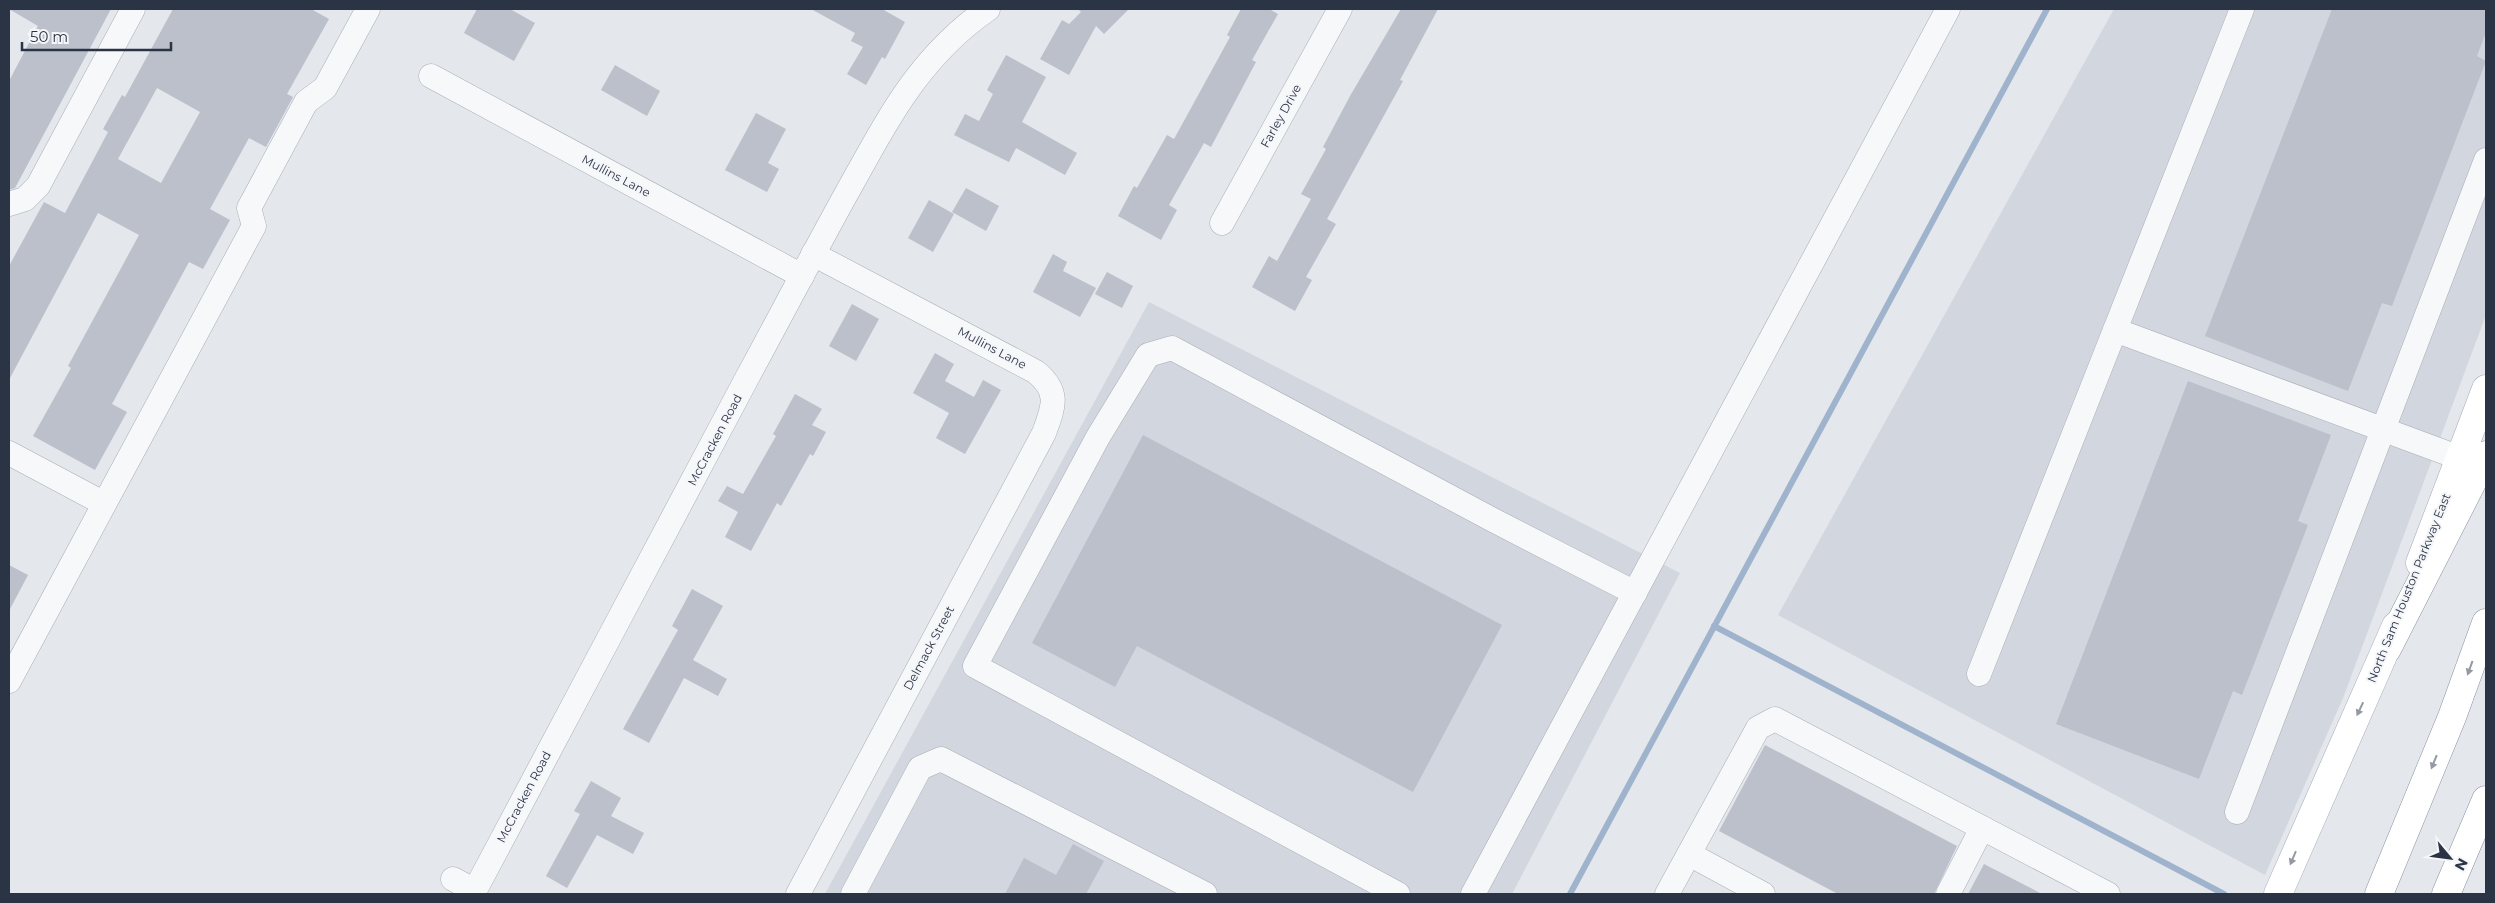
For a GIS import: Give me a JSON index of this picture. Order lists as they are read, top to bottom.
{
  "streets": {
    "main road": ["North Sam Houston Parkway East"],
    "street": [
      "Farley Drive",
      "Mullins Lane",
      "McCracken Road",
      "Delmack Street"
    ]
  },
  "crossings": [
    ["Mullins Lane", "McCracken Road"],
    ["Mullins Lane", "Delmack Street"]
  ],
  "scale_bar": "50 m",
  "north": "bottom right"
}
